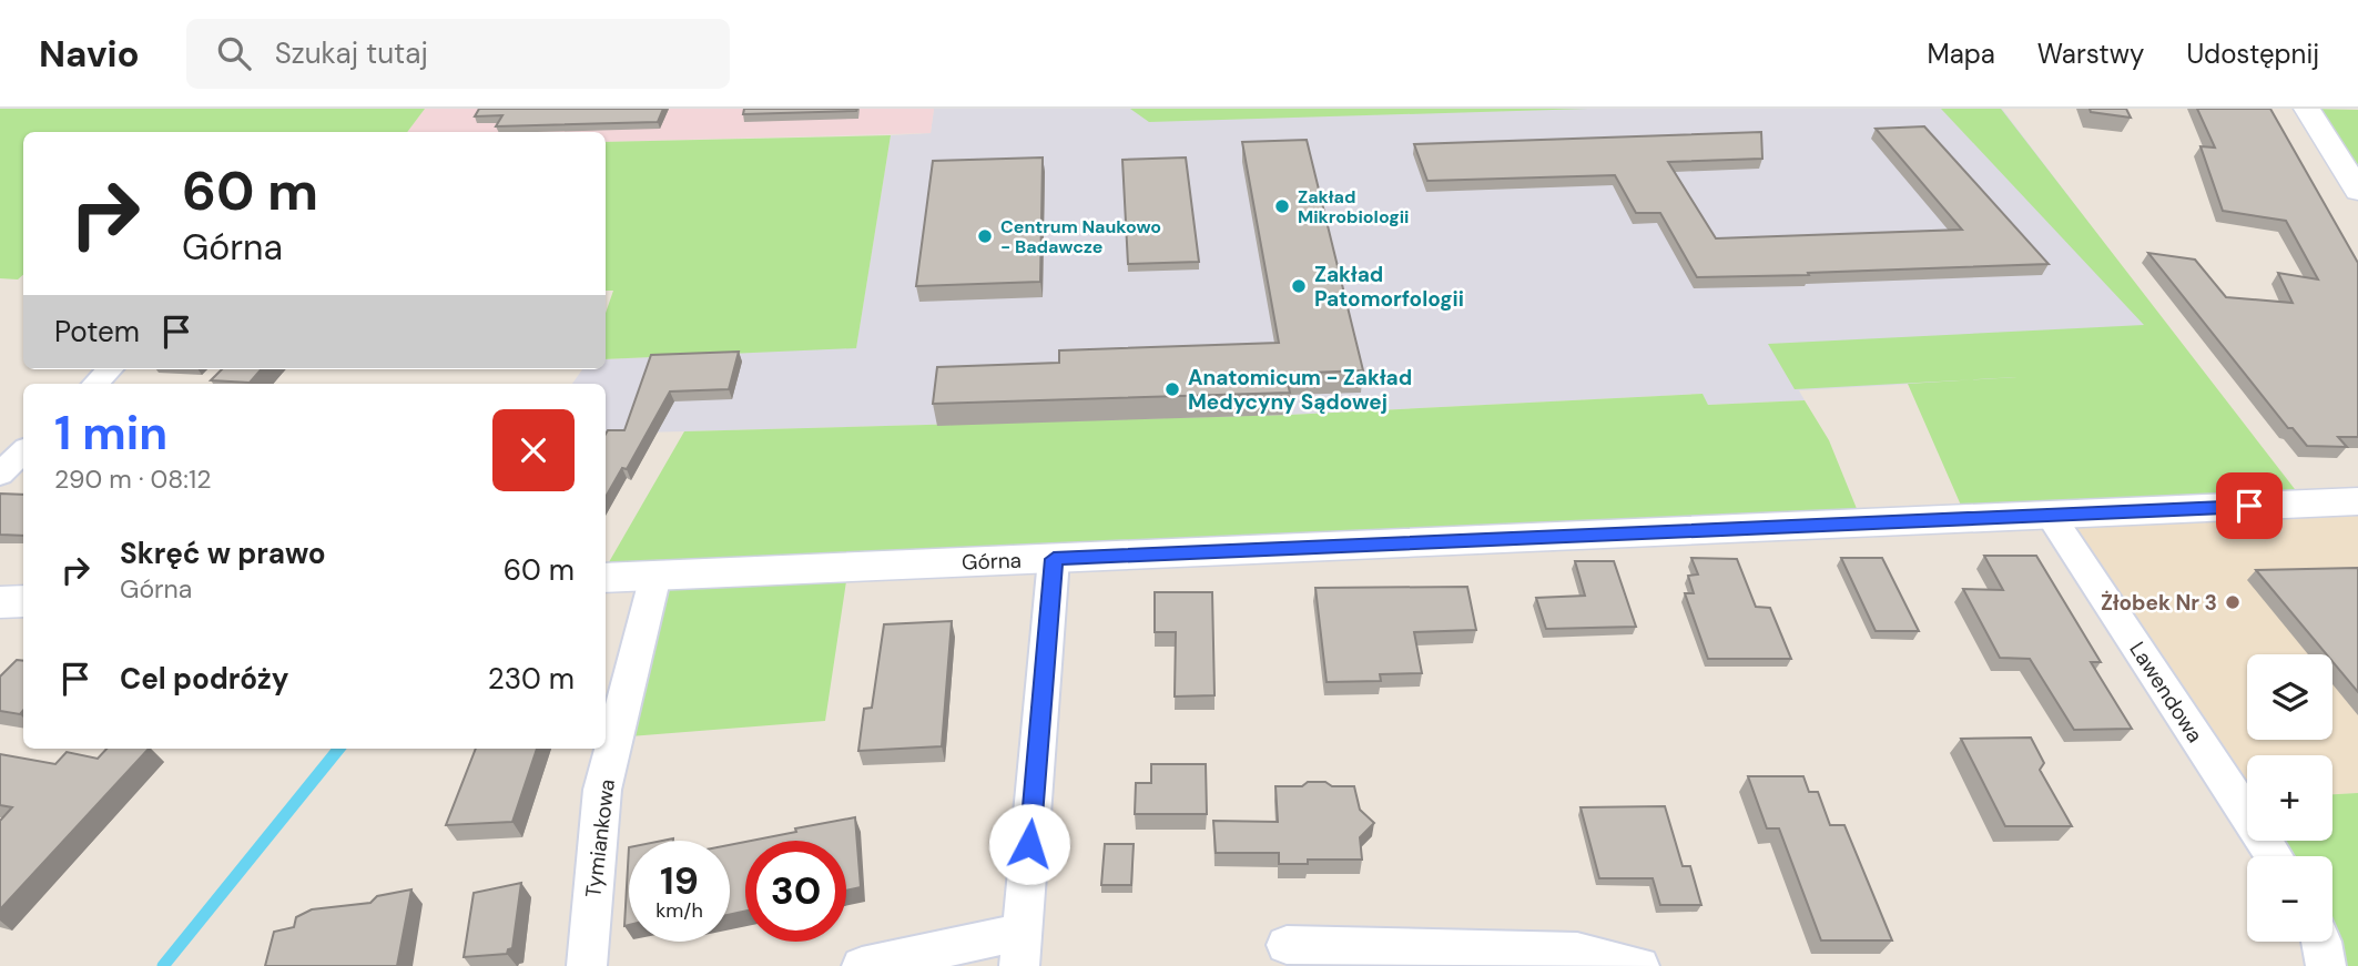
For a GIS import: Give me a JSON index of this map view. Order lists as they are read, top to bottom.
{
  "streets": {
    "street": ["Górna", "Lawendowa", "Tymiankowa"]
  },
  "crossings": [
    ["Górna", "Lawendowa"],
    ["Górna", "Tymiankowa"]
  ],
  "places": [
    "Zakład Mikrobiologii",
    "Centrum Naukowo - Badawcze",
    "Zakład Patomorfologii",
    "Anatomicum - Zakład Medycyny Sądowej",
    "Żłobek Nr 3"
  ],
  "page": {
    "header": "Navio",
    "search": "Szukaj tutaj",
    "nav": ["Mapa", "Warstwy", "Udostępnij"],
    "turn": ["60 m", "Górna"],
    "then": "Potem",
    "heading": ["1 min", "290 m · 08:12"],
    "list": [
      {
        "name": "Skręć w prawo",
        "note": "Górna",
        "value": "60 m"
      },
      {
        "name": "Cel podróży",
        "value": "230 m"
      }
    ],
    "map_buttons": ["+", "−"],
    "speed": "19 km/h",
    "limit": "30"
  }
}
